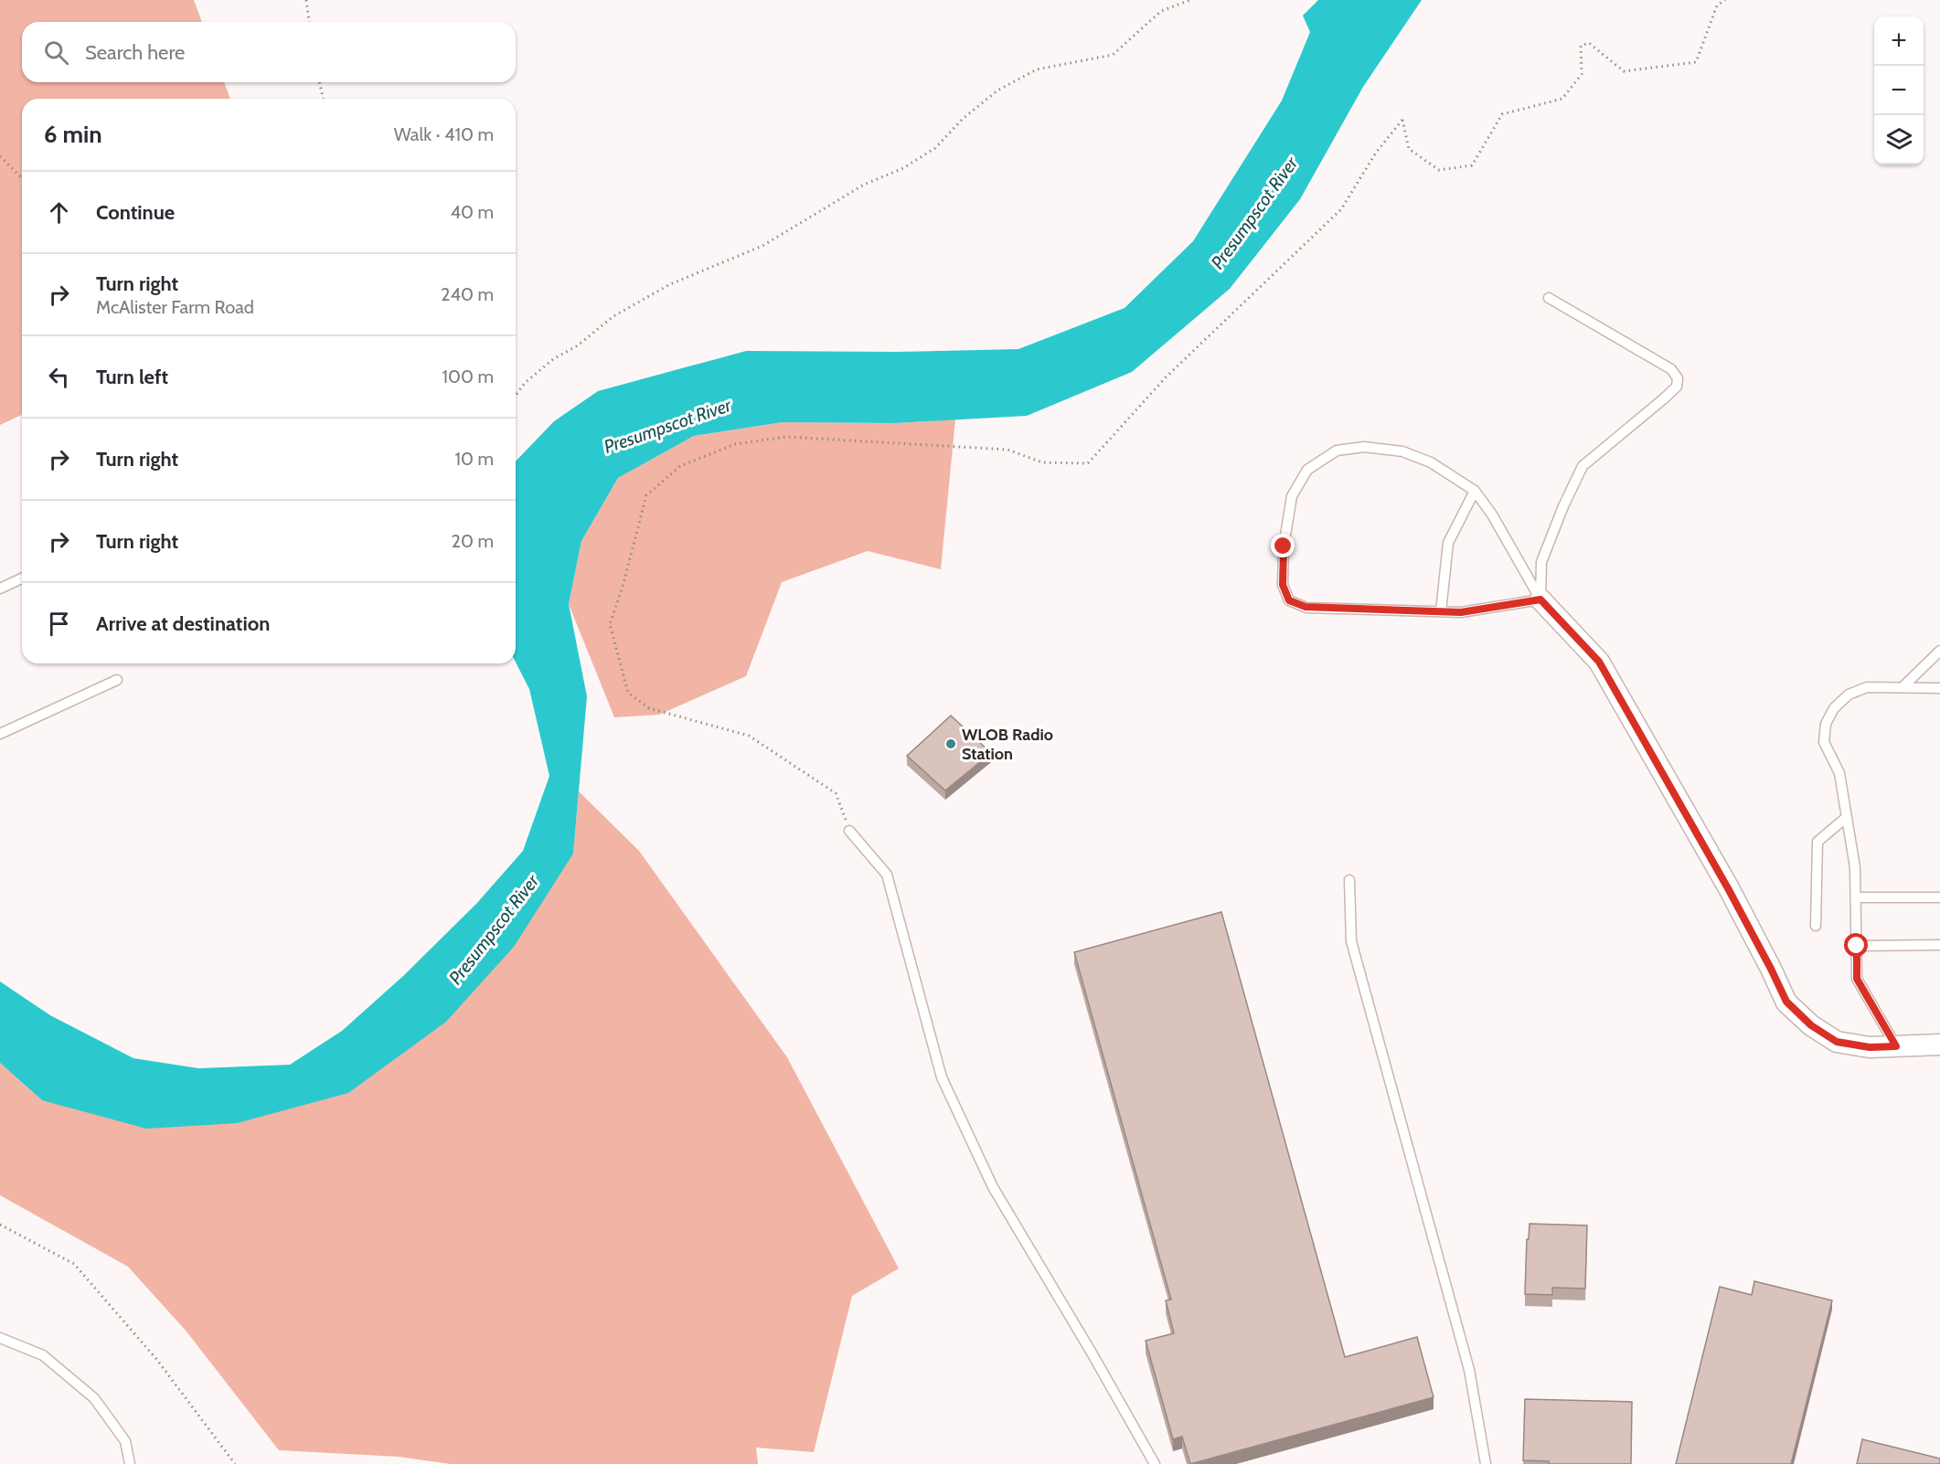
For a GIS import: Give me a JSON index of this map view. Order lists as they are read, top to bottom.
{
  "water": ["Presumpscot River"],
  "places": ["WLOB Radio Station"],
  "page": {
    "map_buttons": ["+", "−"],
    "search": "Search here",
    "heading": ["6 min", "Walk · 410 m"],
    "list": [
      ["Continue", "40 m"],
      ["Turn right", "McAlister Farm Road", "240 m"],
      ["Turn left", "100 m"],
      ["Turn right", "10 m"],
      ["Turn right", "20 m"],
      "Arrive at destination"
    ]
  }
}
